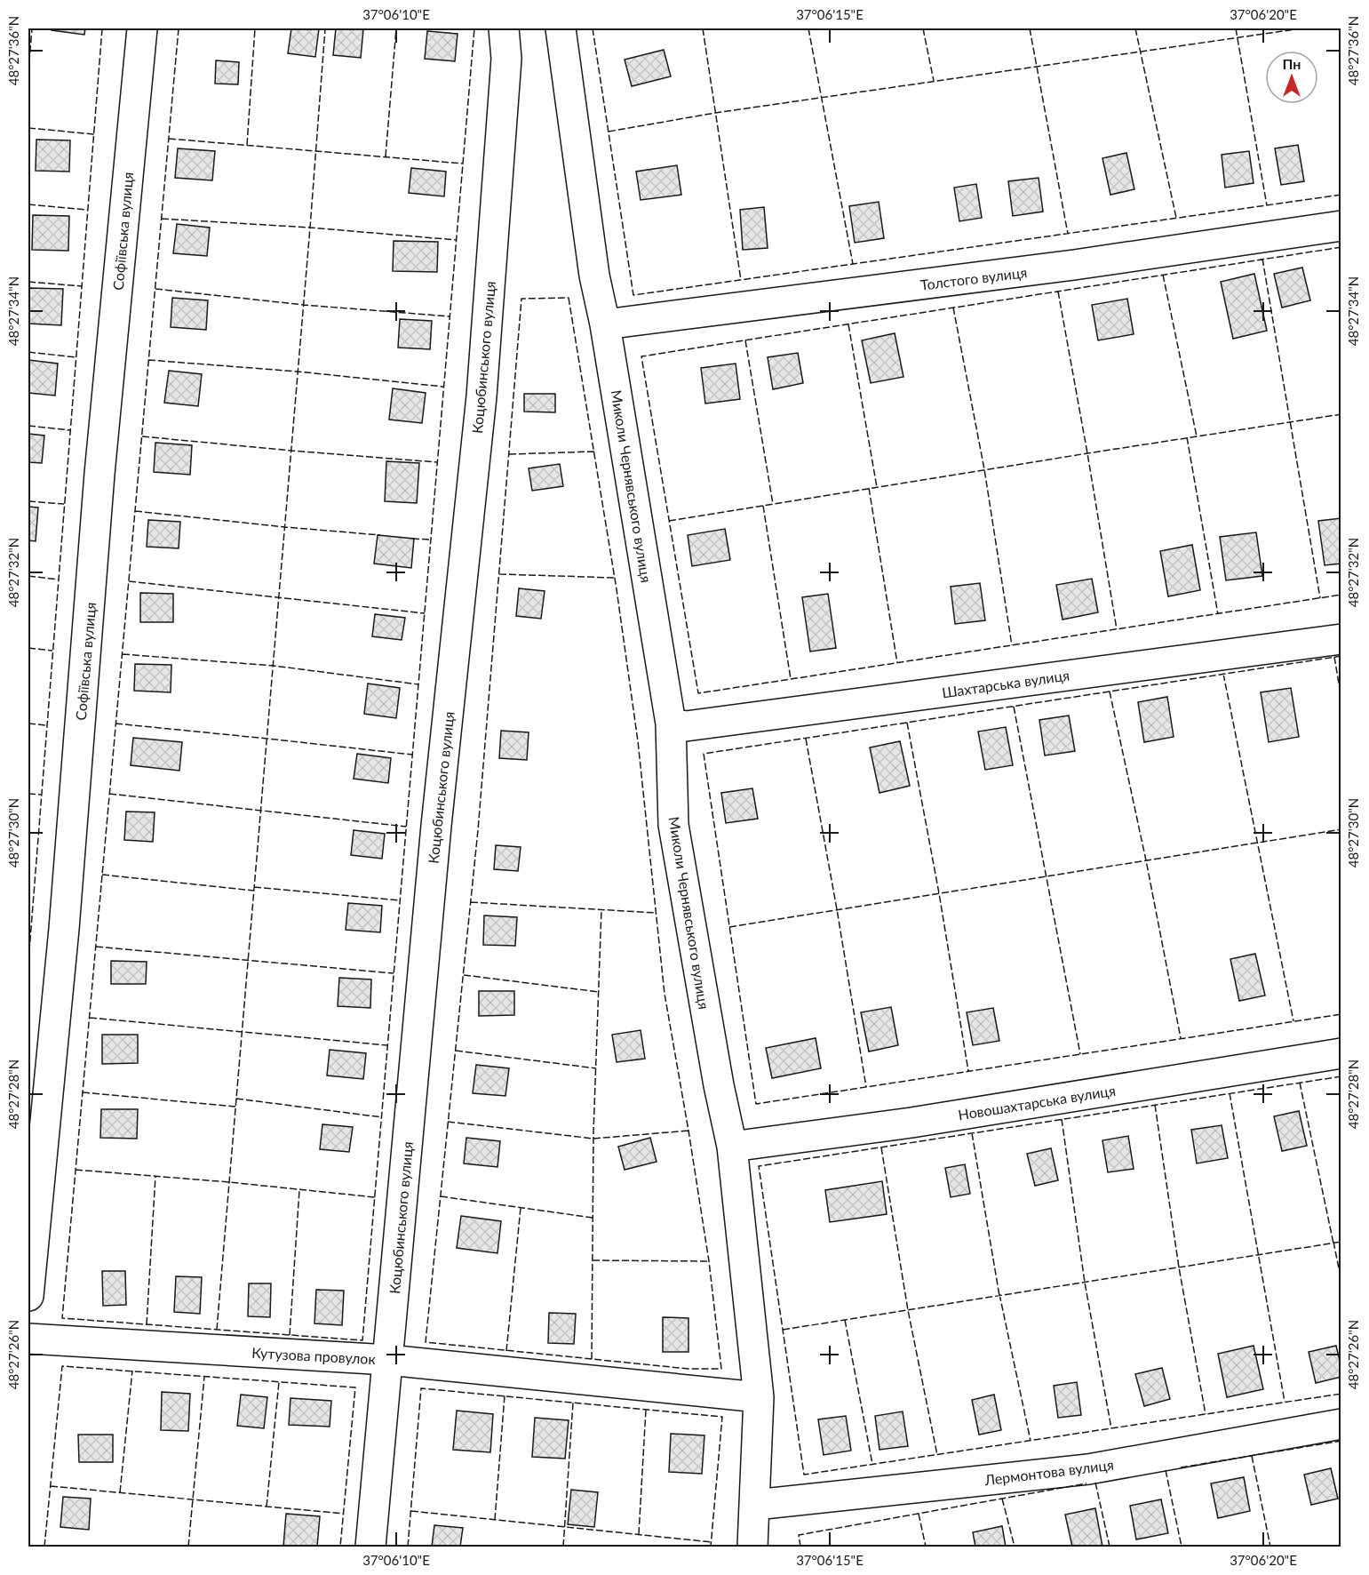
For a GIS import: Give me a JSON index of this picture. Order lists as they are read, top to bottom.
{
  "streets": {
    "street": [
      "Софіївська вулиця",
      "Толстого вулиця",
      "Коцюбинського вулиця",
      "Миколи Чернявського вулиця",
      "Шахтарська вулиця",
      "Новошахтарська вулиця",
      "Кутузова провулок",
      "Лермонтова вулиця"
    ]
  },
  "crossings": [
    ["Толстого вулиця", "Миколи Чернявського вулиця"],
    ["Коцюбинського вулиця", "Кутузова провулок"],
    ["Миколи Чернявського вулиця", "Шахтарська вулиця"],
    ["Миколи Чернявського вулиця", "Новошахтарська вулиця"],
    ["Миколи Чернявського вулиця", "Кутузова провулок"],
    ["Миколи Чернявського вулиця", "Лермонтова вулиця"]
  ],
  "north": "top",
  "coordinates": [
    "37°06'10\"E",
    "37°06'15\"E",
    "37°06'20\"E",
    "48°27'36\"N",
    "48°27'34\"N",
    "48°27'32\"N",
    "48°27'30\"N",
    "48°27'28\"N",
    "48°27'26\"N"
  ]
}
